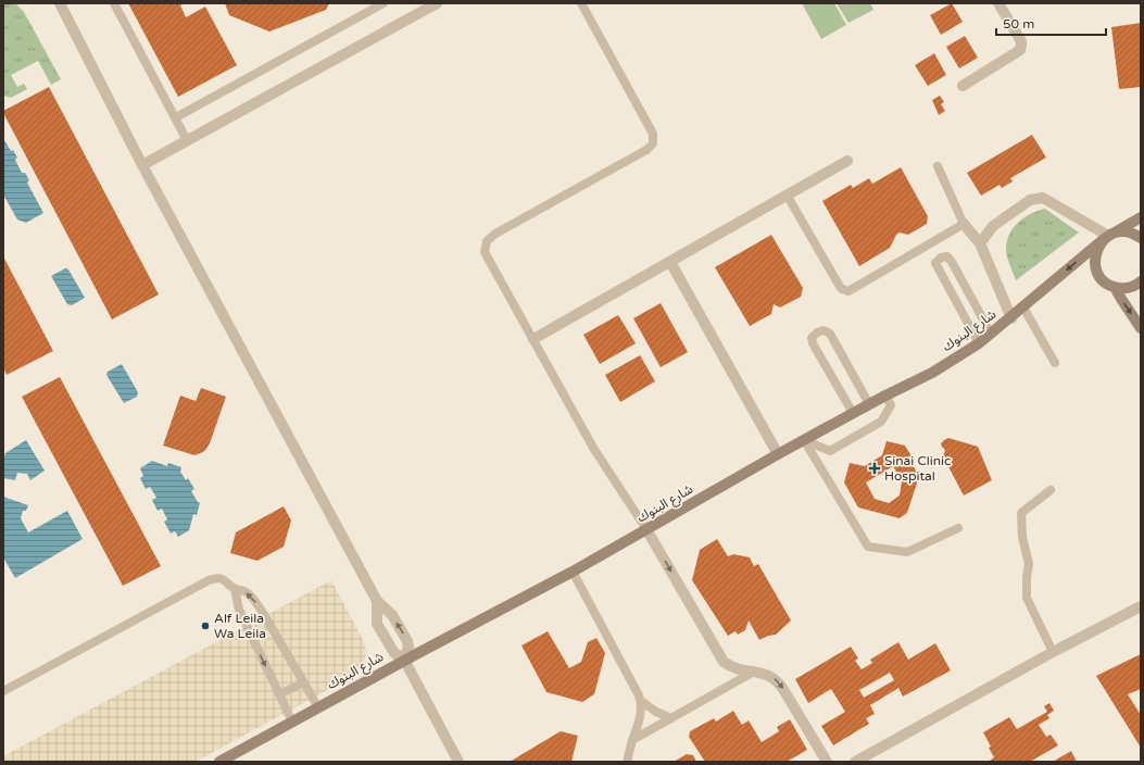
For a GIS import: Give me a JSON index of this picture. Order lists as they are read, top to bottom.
{
  "streets": {
    "main road": ["شارع البنوك"]
  },
  "places": {
    "health": ["Sinai Clinic Hospital"],
    "other": ["Alf Leila Wa Leila"]
  },
  "scale_bar": "50 m"
}
